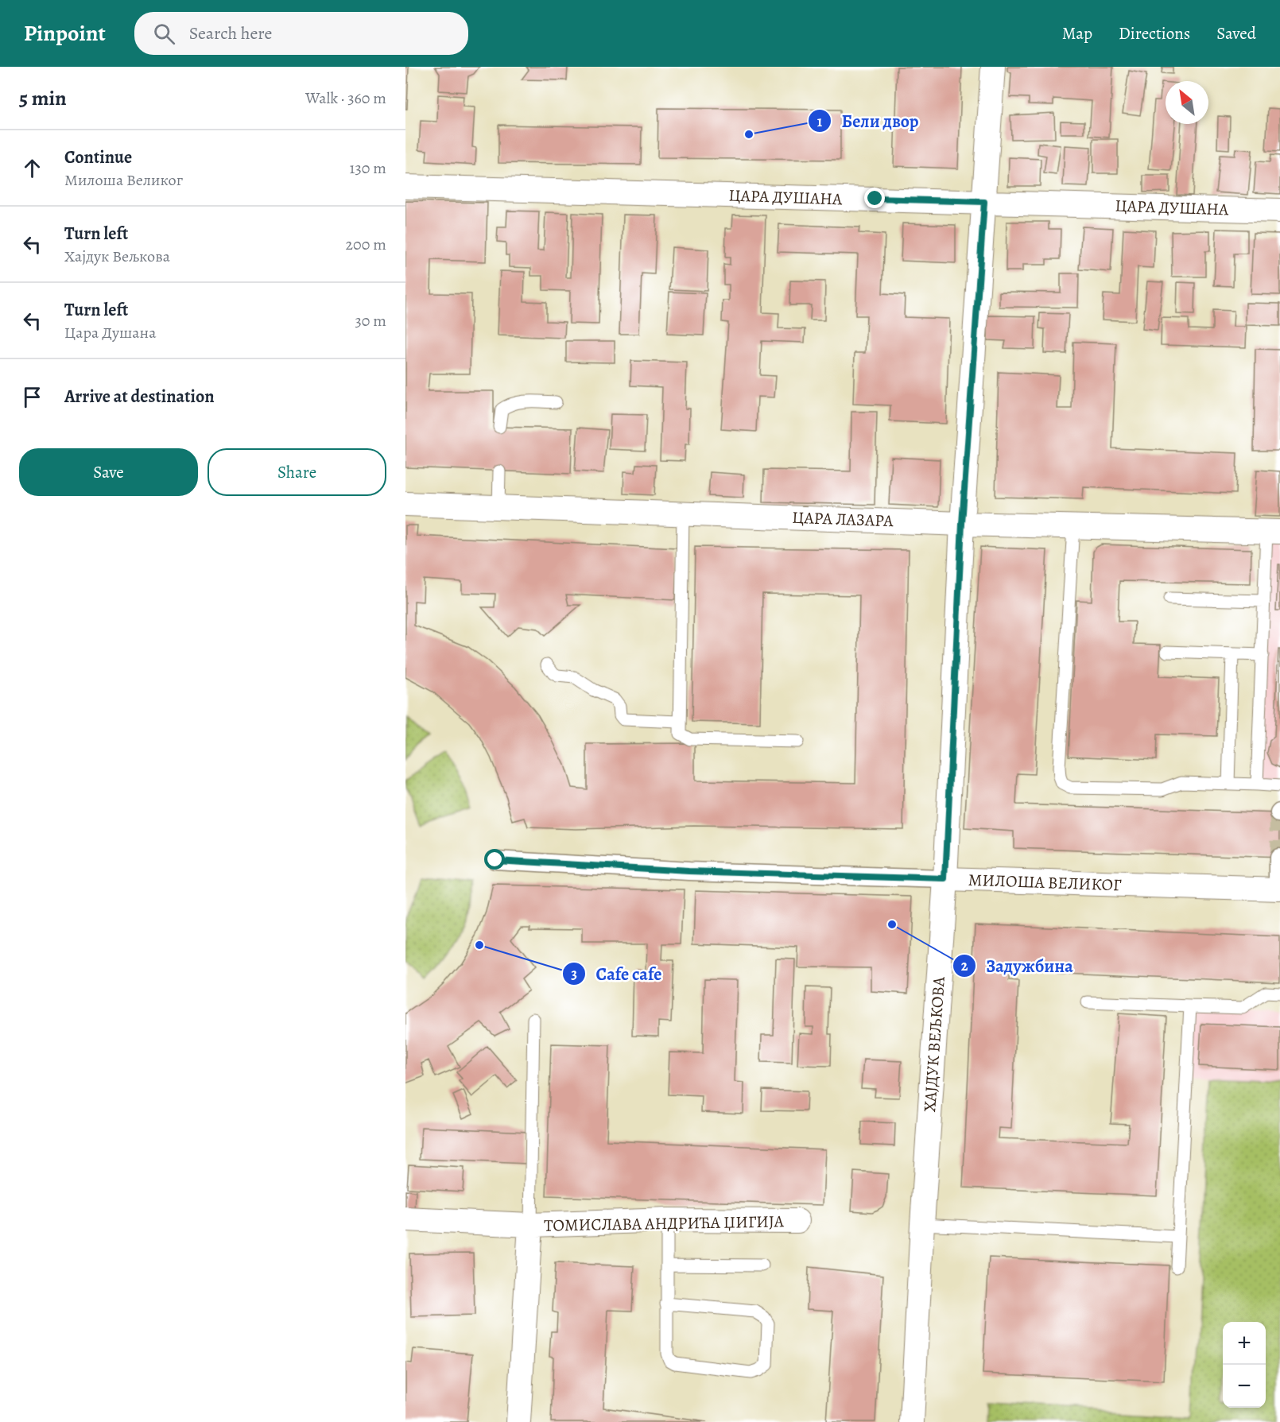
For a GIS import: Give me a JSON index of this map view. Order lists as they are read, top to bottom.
{
  "streets": {
    "street": [
      "ЦАРА ДУШАНА",
      "ЦАРА ЛАЗАРА",
      "МИЛОША ВЕЛИКОГ",
      "ХАЈДУК ВЕЉКОВА",
      "ТОМИСЛАВА АНДРИЋА ЏИГИЈА"
    ]
  },
  "crossings": [
    ["ЦАРА ДУШАНА", "ХАЈДУК ВЕЉКОВА"],
    ["ЦАРА ЛАЗАРА", "ХАЈДУК ВЕЉКОВА"],
    ["МИЛОША ВЕЛИКОГ", "ХАЈДУК ВЕЉКОВА"]
  ],
  "places": ["Бели двор", "Задужбина", "Cafe cafe"],
  "north": "top left",
  "page": {
    "header": "Pinpoint",
    "search": "Search here",
    "nav": ["Map", "Directions", "Saved"],
    "heading": ["5 min", "Walk · 360 m"],
    "list": [
      ["Continue", "Милоша Великог", "130 m"],
      ["Turn left", "Хајдук Вељкова", "200 m"],
      ["Turn left", "Цара Душана", "30 m"],
      "Arrive at destination"
    ],
    "buttons": ["Save", "Share"],
    "map_buttons": ["+", "−"]
  }
}
